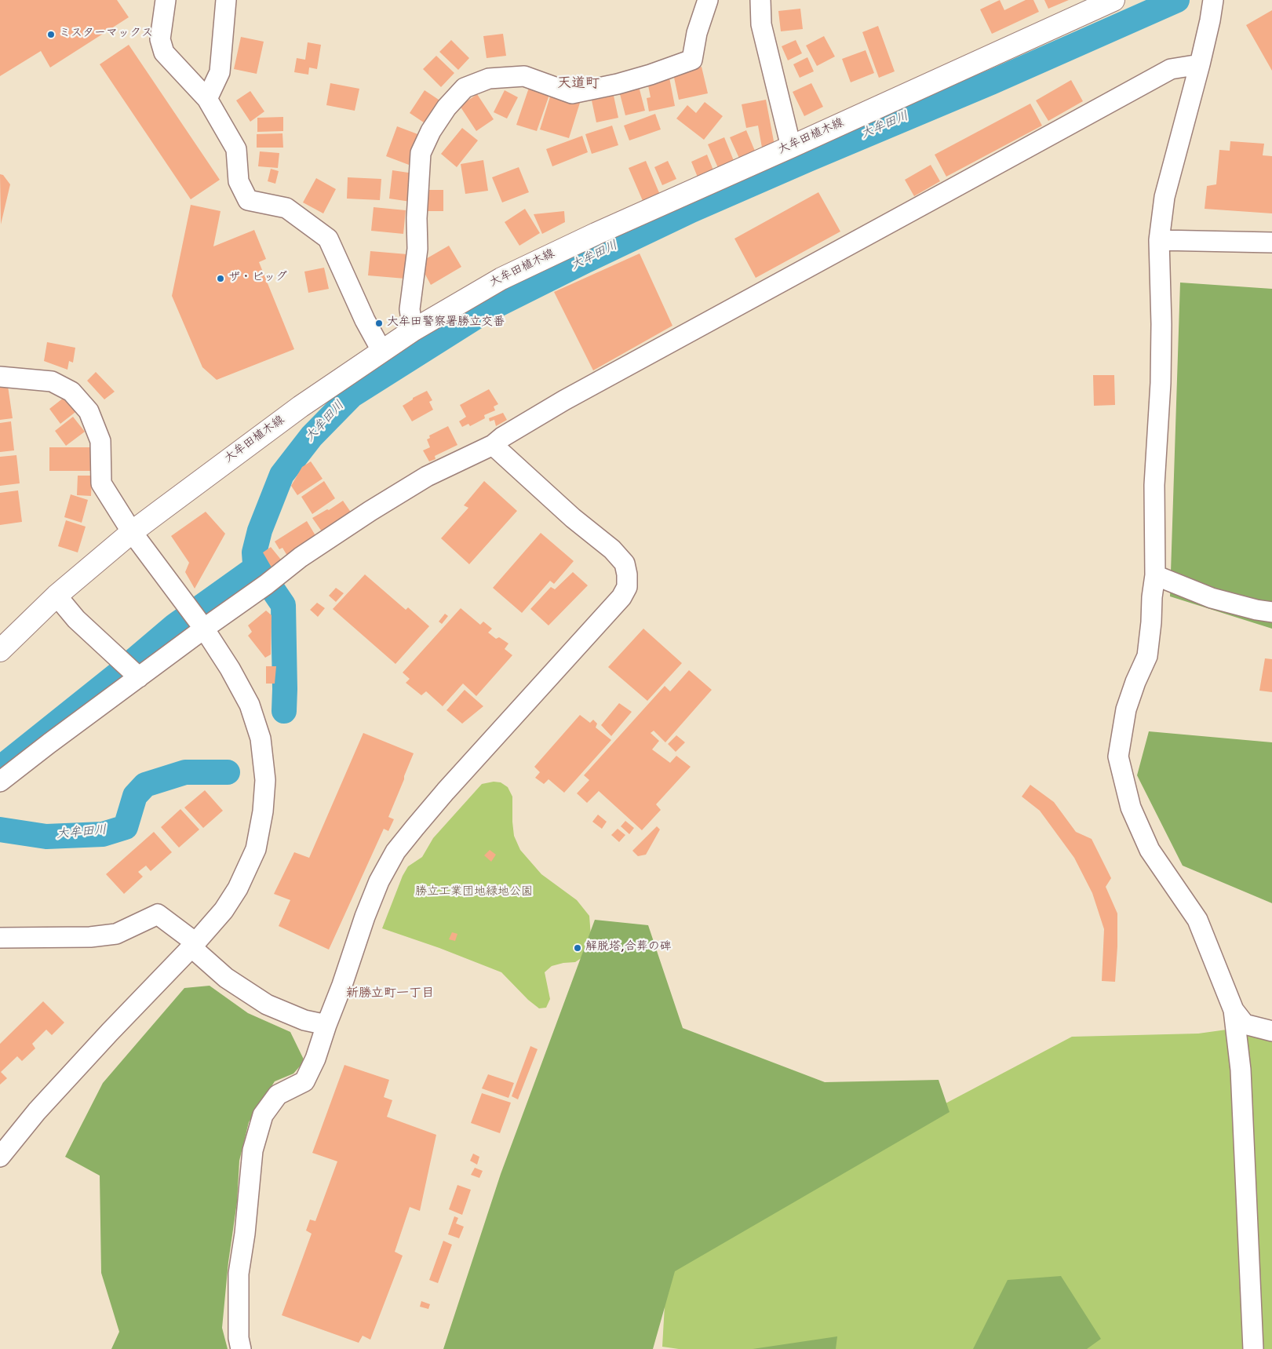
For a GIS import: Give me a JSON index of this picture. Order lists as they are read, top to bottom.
{
  "streets": {
    "main road": ["大牟田植木線"]
  },
  "districts": ["天道町", "新勝立町一丁目"],
  "water": ["大牟田川"],
  "parks": ["勝立工業団地緑地公園"],
  "places": [
    "ミスターマックス",
    "ザ・ビッグ",
    "大牟田警察署勝立交番",
    "解脱塔,合葬の碑"
  ]
}
